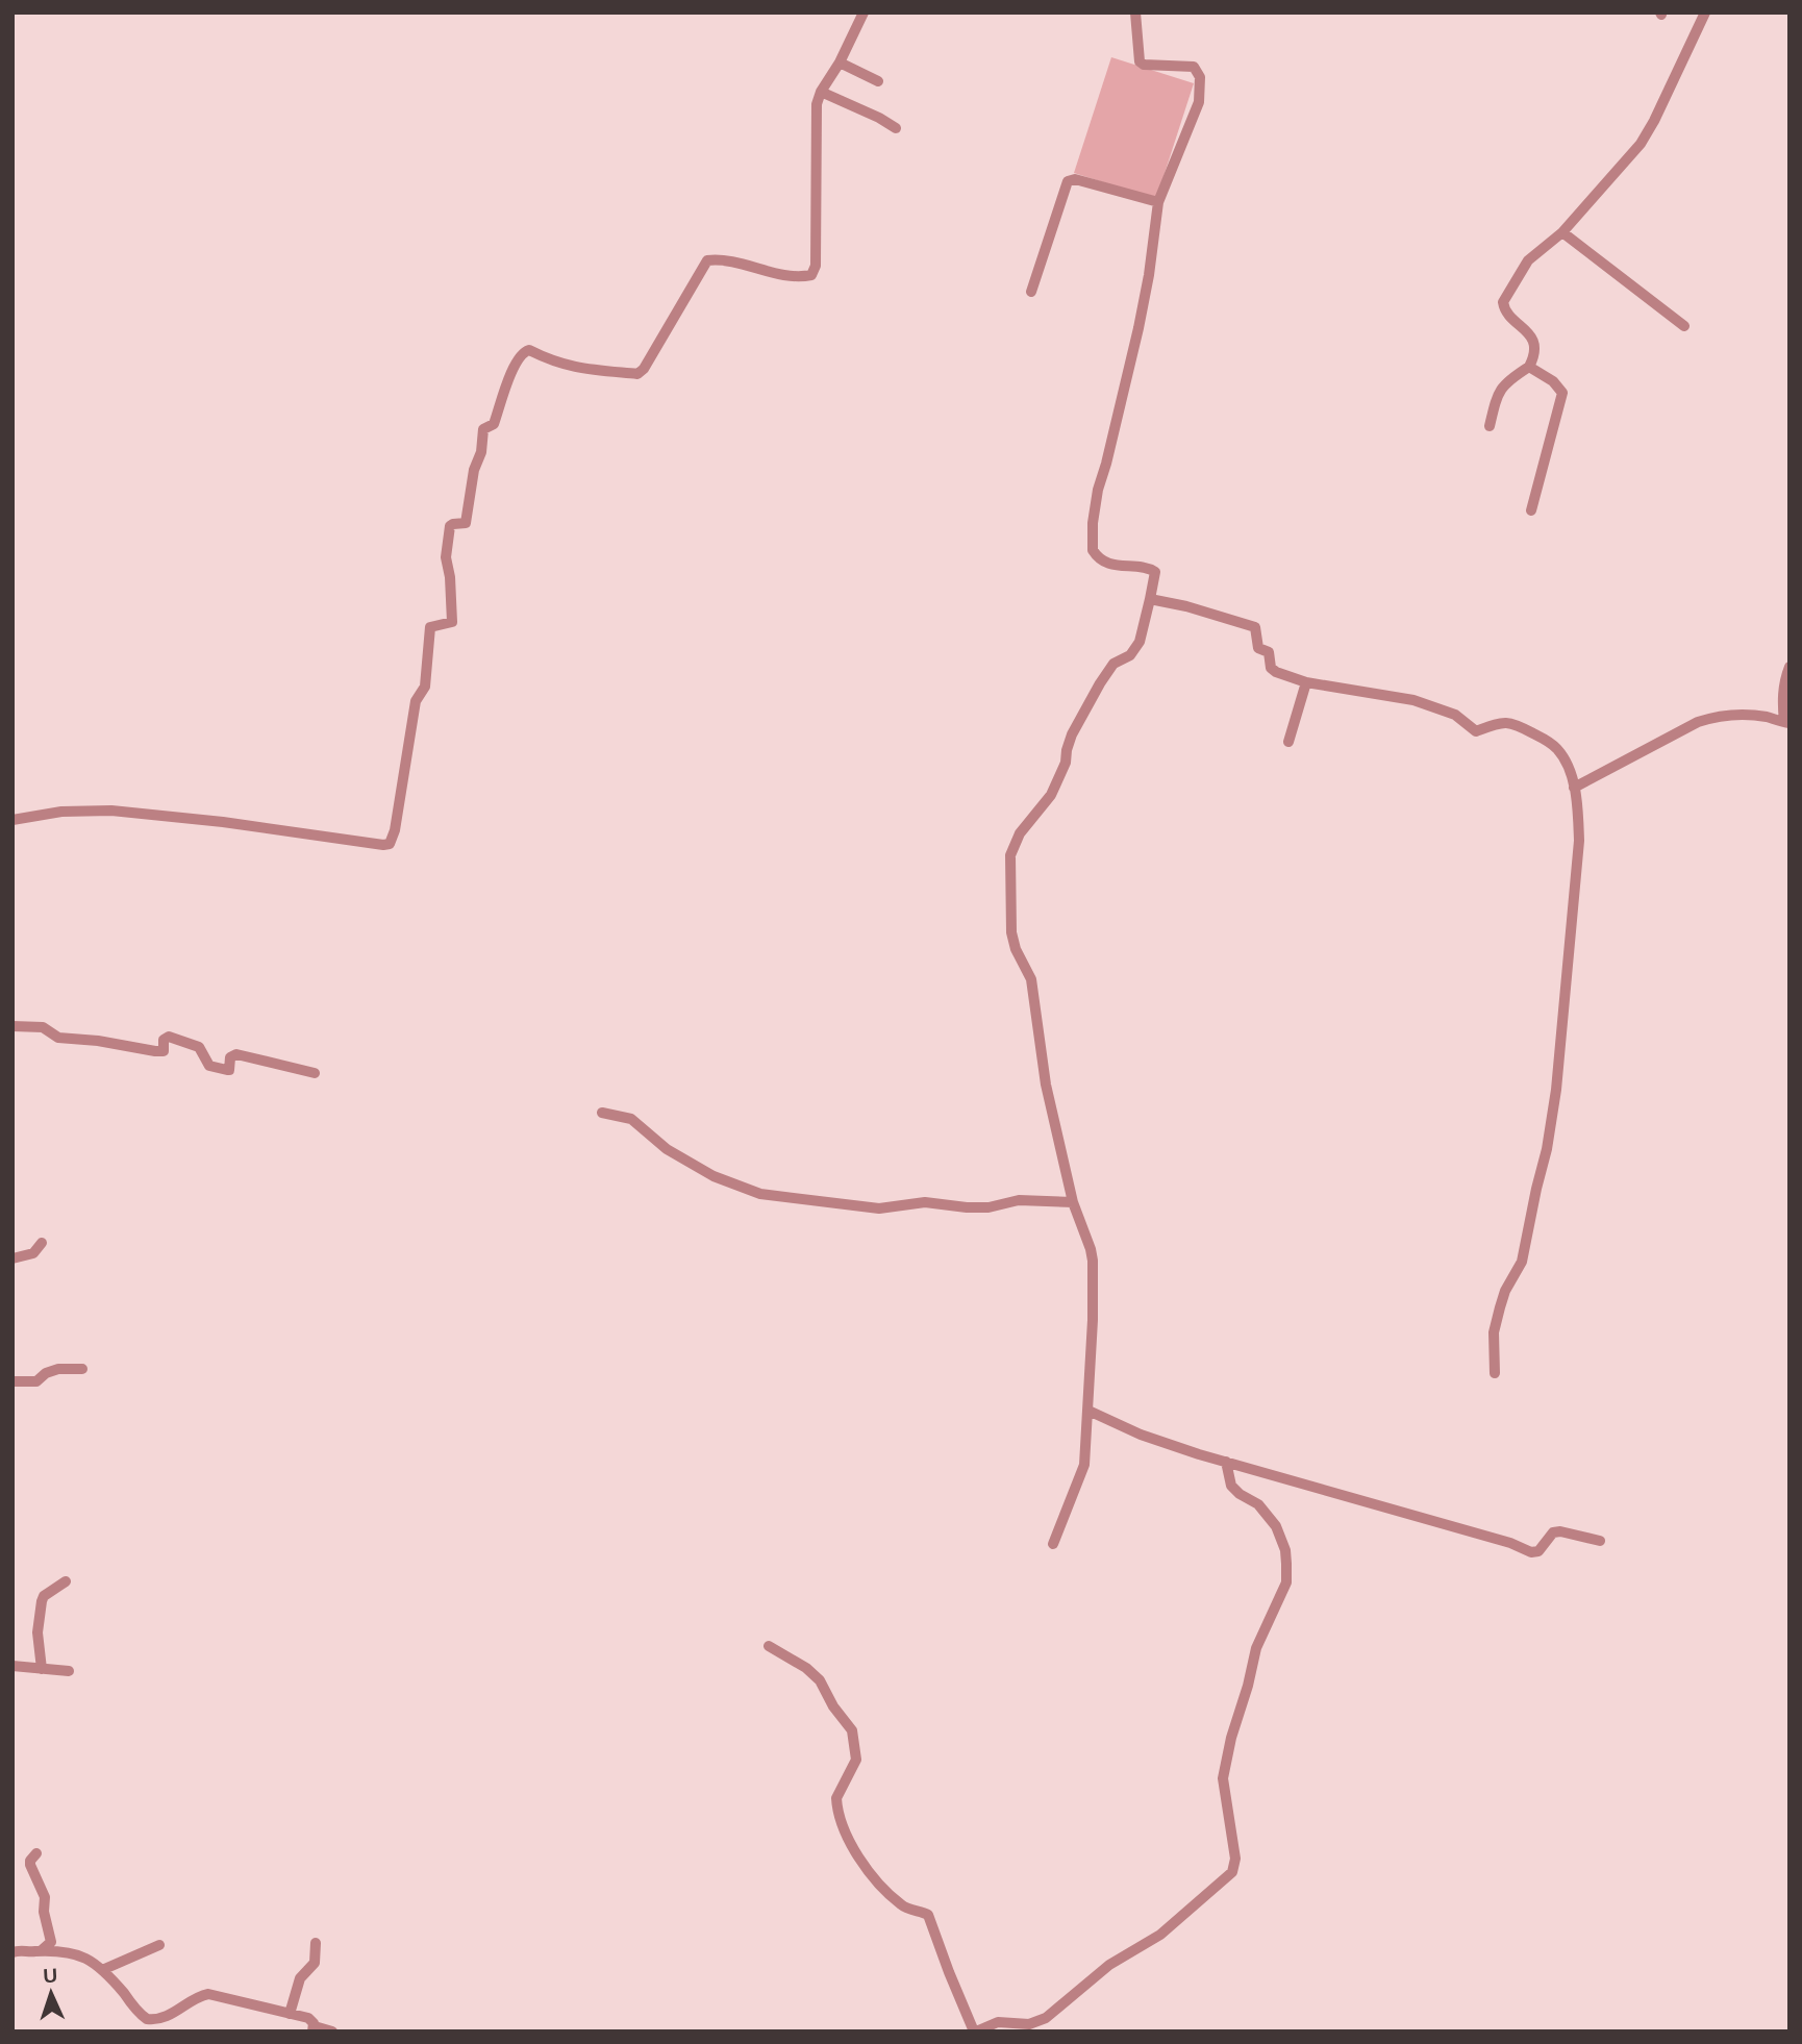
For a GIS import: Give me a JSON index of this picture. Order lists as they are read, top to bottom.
{
  "north": "top"
}
